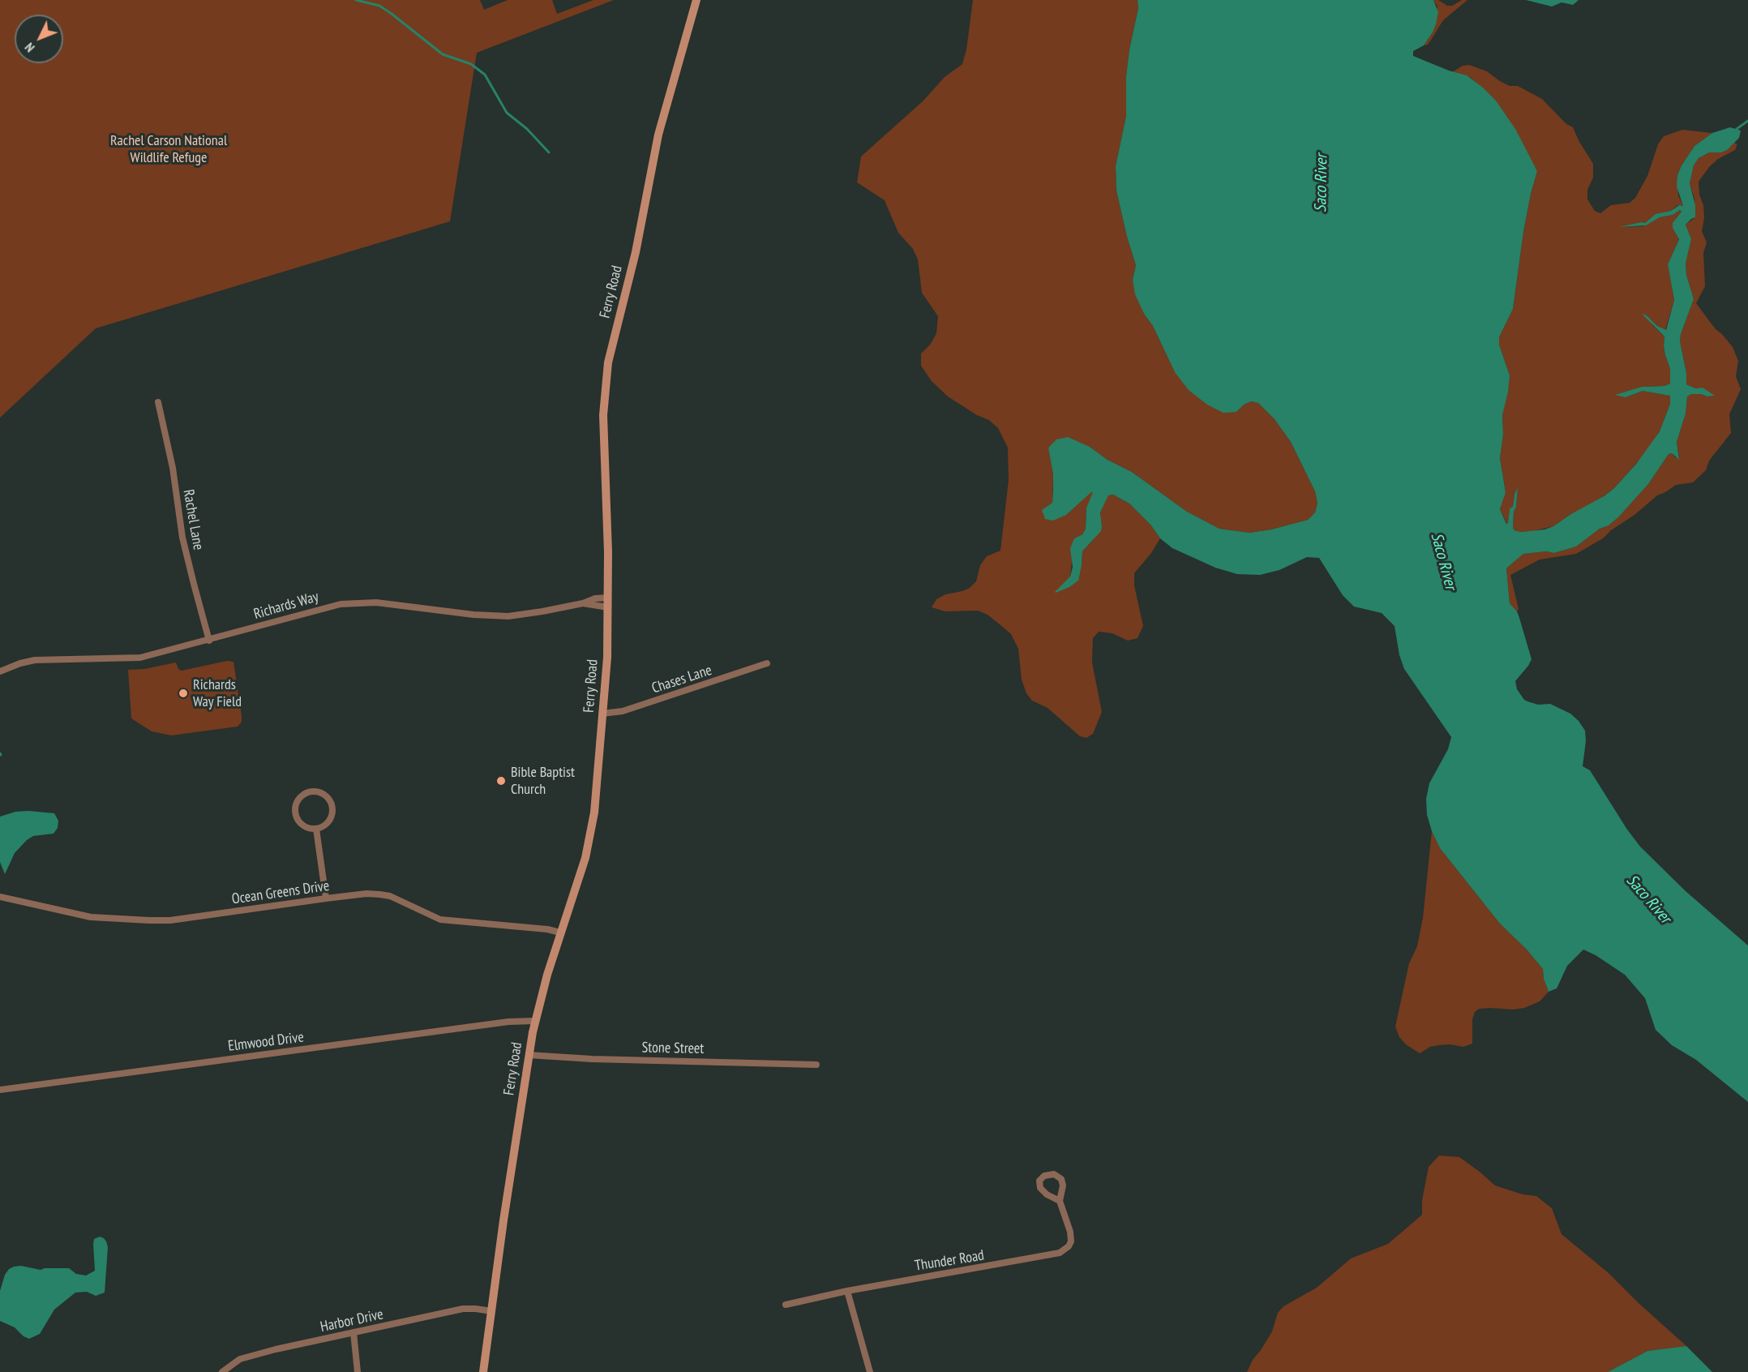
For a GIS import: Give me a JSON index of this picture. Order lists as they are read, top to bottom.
{
  "streets": {
    "main road": ["Ferry Road"],
    "street": [
      "Rachel Lane",
      "Richards Way",
      "Chases Lane",
      "Ocean Greens Drive",
      "Elmwood Drive",
      "Stone Street",
      "Thunder Road",
      "Harbor Drive"
    ]
  },
  "crossings": [
    ["Ferry Road", "Richards Way"],
    ["Ferry Road", "Chases Lane"],
    ["Ferry Road", "Ocean Greens Drive"],
    ["Ferry Road", "Elmwood Drive"],
    ["Ferry Road", "Stone Street"],
    ["Ferry Road", "Harbor Drive"],
    ["Rachel Lane", "Richards Way"]
  ],
  "water": ["Saco River"],
  "parks": ["Rachel Carson National Wildlife Refuge"],
  "places": ["Richards Way Field", "Bible Baptist Church"],
  "north": "bottom left"
}
